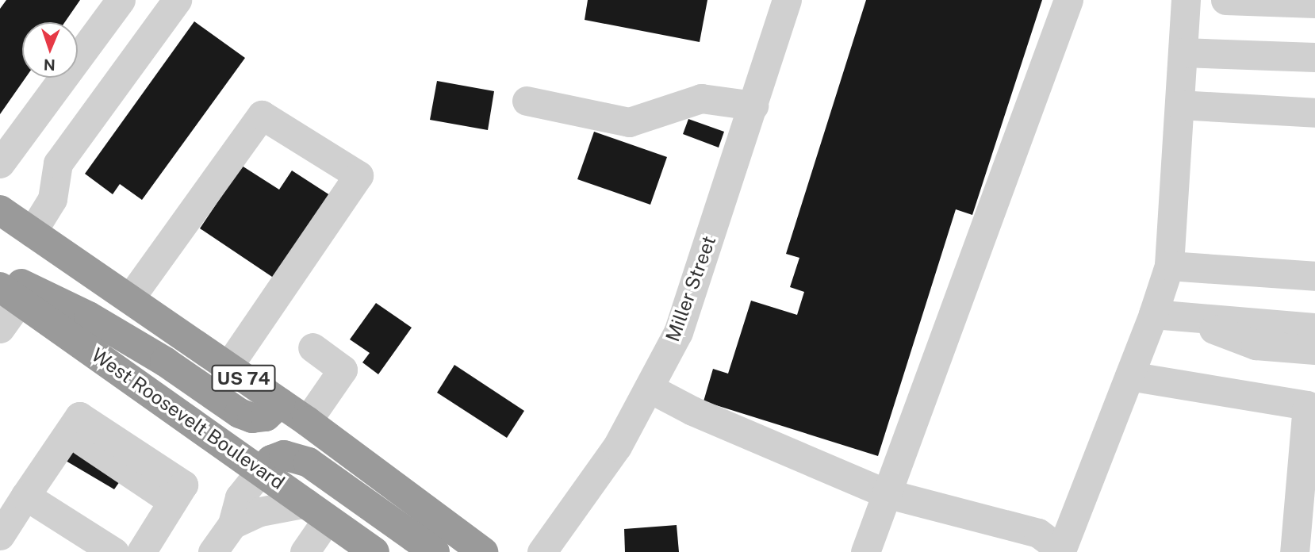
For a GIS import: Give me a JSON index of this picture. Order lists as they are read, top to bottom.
{
  "streets": {
    "highway": ["US 74", "West Roosevelt Boulevard"],
    "street": ["Miller Street"]
  },
  "north": "bottom"
}
